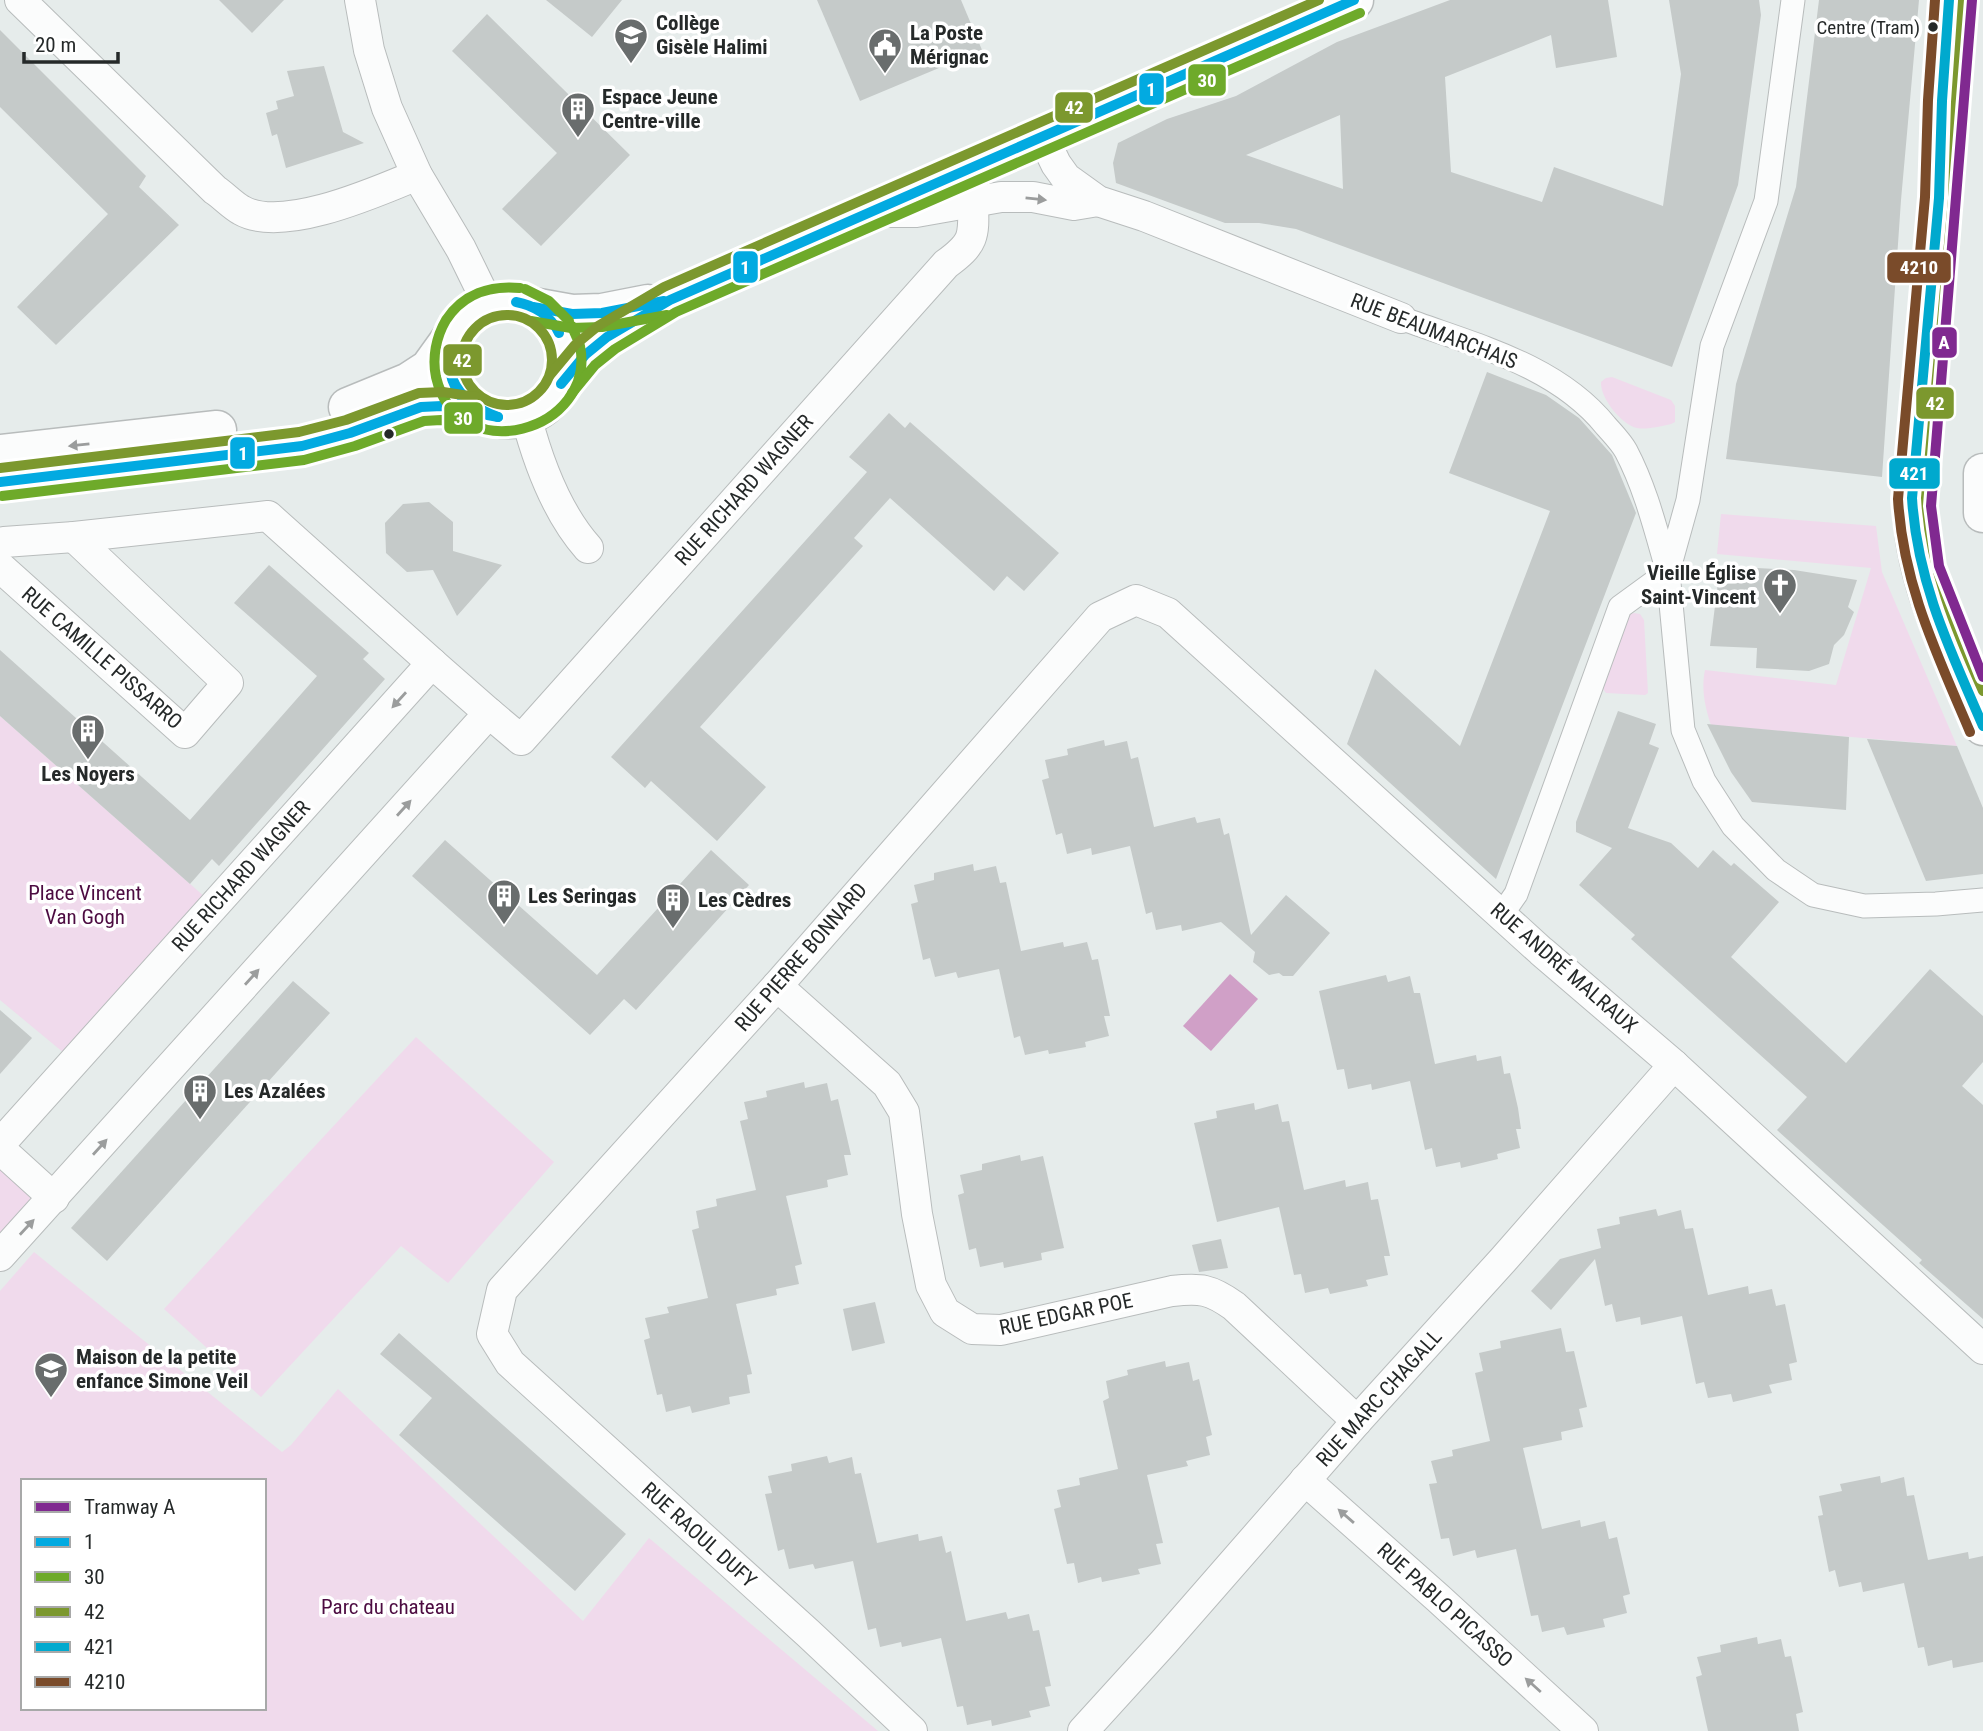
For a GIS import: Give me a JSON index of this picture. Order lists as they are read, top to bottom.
{
  "streets": {
    "street": [
      "RUE BEAUMARCHAIS",
      "RUE RICHARD WAGNER",
      "RUE CAMILLE PISSARRO",
      "RUE PIERRE BONNARD",
      "RUE ANDRÉ MALRAUX",
      "RUE EDGAR POE",
      "RUE MARC CHAGALL",
      "RUE RAOUL DUFY",
      "RUE PABLO PICASSO"
    ]
  },
  "crossings": [
    ["RUE BEAUMARCHAIS", "RUE RICHARD WAGNER"],
    ["RUE PIERRE BONNARD", "RUE ANDRÉ MALRAUX"],
    ["RUE PIERRE BONNARD", "RUE EDGAR POE"],
    ["RUE PIERRE BONNARD", "RUE RAOUL DUFY"],
    ["RUE ANDRÉ MALRAUX", "RUE MARC CHAGALL"],
    ["RUE EDGAR POE", "RUE MARC CHAGALL"],
    ["RUE MARC CHAGALL", "RUE PABLO PICASSO"]
  ],
  "one_way": ["RUE PABLO PICASSO"],
  "parks": ["Place Vincent Van Gogh", "Parc du chateau"],
  "places": {
    "other": ["Centre (Tram)"],
    "school or university": ["Collège Gisèle Halimi", "Maison de la petite enfance Simone Veil"],
    "public building": ["La Poste Mérignac"],
    "building": [
      "Espace Jeune Centre-ville",
      "Les Noyers",
      "Les Seringas",
      "Les Cèdres",
      "Les Azalées"
    ],
    "church": ["Vieille Église Saint-Vincent"]
  },
  "lines": [
    "tram line A",
    "transit line 1",
    "transit line 42",
    "transit line 421",
    "transit line 4210",
    "transit line 30"
  ],
  "legend": [
    "Tramway A",
    "1",
    "30",
    "42",
    "421",
    "4210"
  ],
  "scale_bar": "20 m"
}
